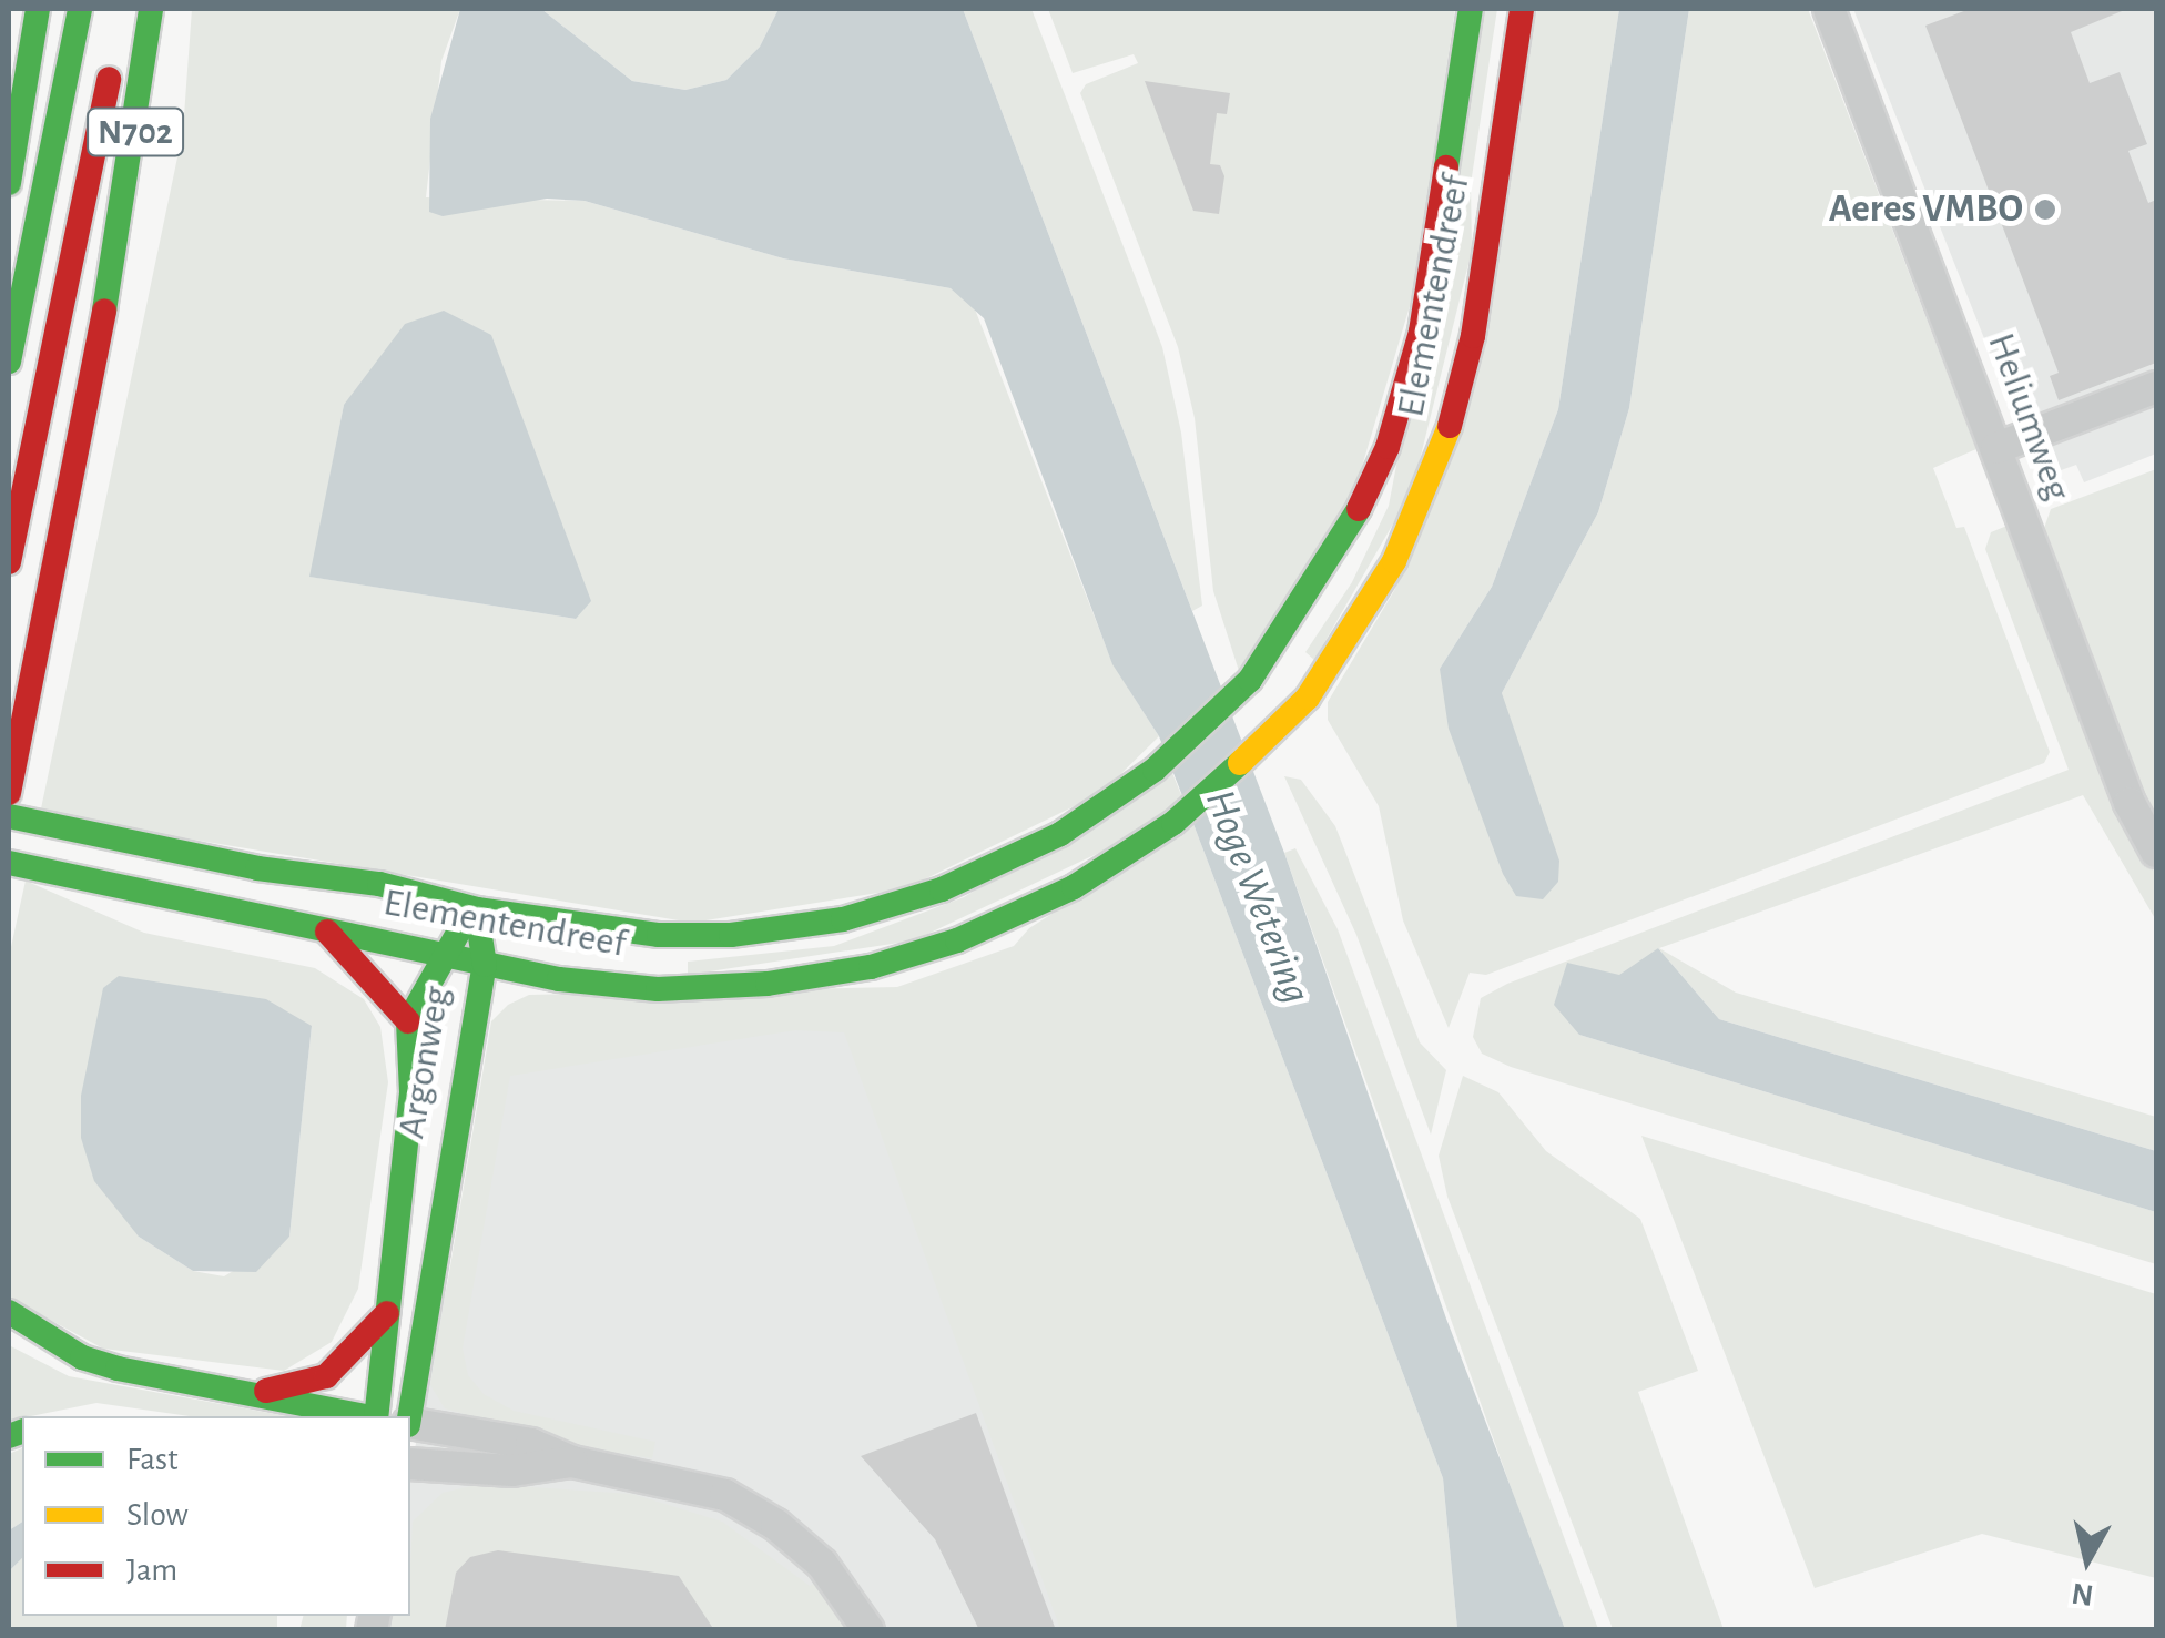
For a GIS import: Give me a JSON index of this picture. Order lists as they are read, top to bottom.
{
  "streets": {
    "main road": ["N702", "Elementendreef", "Argonweg"],
    "street": ["Heliumweg"]
  },
  "crossings": [
    ["Elementendreef", "Argonweg"]
  ],
  "water": ["Hoge Wetering"],
  "places": ["Aeres VMBO"],
  "legend": ["Fast", "Slow", "Jam"],
  "north": "bottom"
}
